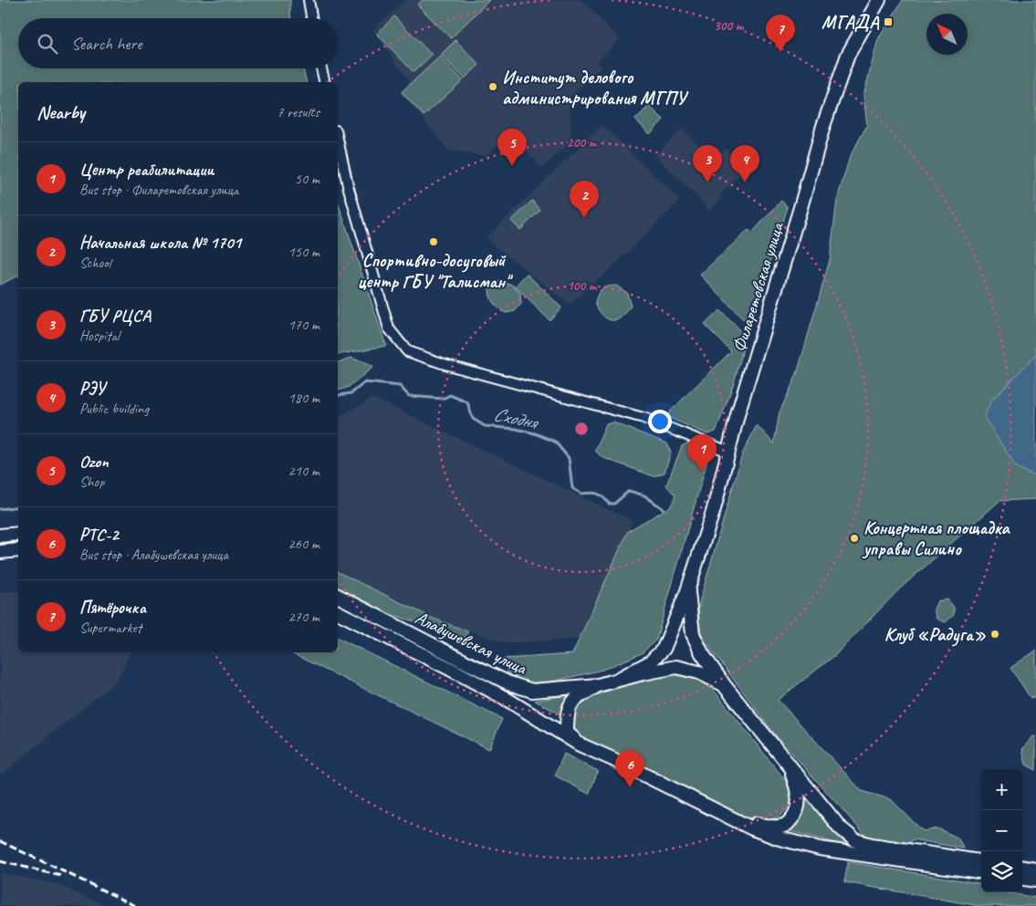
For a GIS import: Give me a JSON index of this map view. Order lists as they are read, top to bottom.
{
  "streets": {
    "street": ["Филаретовская улица", "Алабушевская улица"]
  },
  "crossings": [
    ["Филаретовская улица", "Алабушевская улица"]
  ],
  "water": ["Сходня"],
  "places": {
    "transit": ["МГАДА"],
    "other": [
      "Институт делового администрирования МГПУ",
      "Спортивно-досуговый центр ГБУ \"Талисман\"",
      "Концертная площадка управы Силино",
      "Клуб «Радуга»"
    ]
  },
  "north": "top left",
  "page": {
    "pins": [
      "7",
      "5",
      "3",
      "4",
      "2",
      "1",
      "6"
    ],
    "search": "Search here",
    "heading": ["Nearby", "7 results"],
    "list": [
      {
        "mark": "1",
        "name": "Центр реабилитации",
        "note": "Bus stop · Филаретовская улица",
        "value": "50 m"
      },
      {
        "mark": "2",
        "name": "Начальная школа № 1701",
        "note": "School",
        "value": "150 m"
      },
      {
        "mark": "3",
        "name": "ГБУ РЦСА",
        "note": "Hospital",
        "value": "170 m"
      },
      {
        "mark": "4",
        "name": "РЭУ",
        "note": "Public building",
        "value": "180 m"
      },
      {
        "mark": "5",
        "name": "Ozon",
        "note": "Shop",
        "value": "210 m"
      },
      {
        "mark": "6",
        "name": "РТС-2",
        "note": "Bus stop · Алабушевская улица",
        "value": "260 m"
      },
      {
        "mark": "7",
        "name": "Пятёрочка",
        "note": "Supermarket",
        "value": "270 m"
      }
    ],
    "map_buttons": ["+", "−"]
  },
  "rings": ["300 m", "200 m", "100 m"]
}
